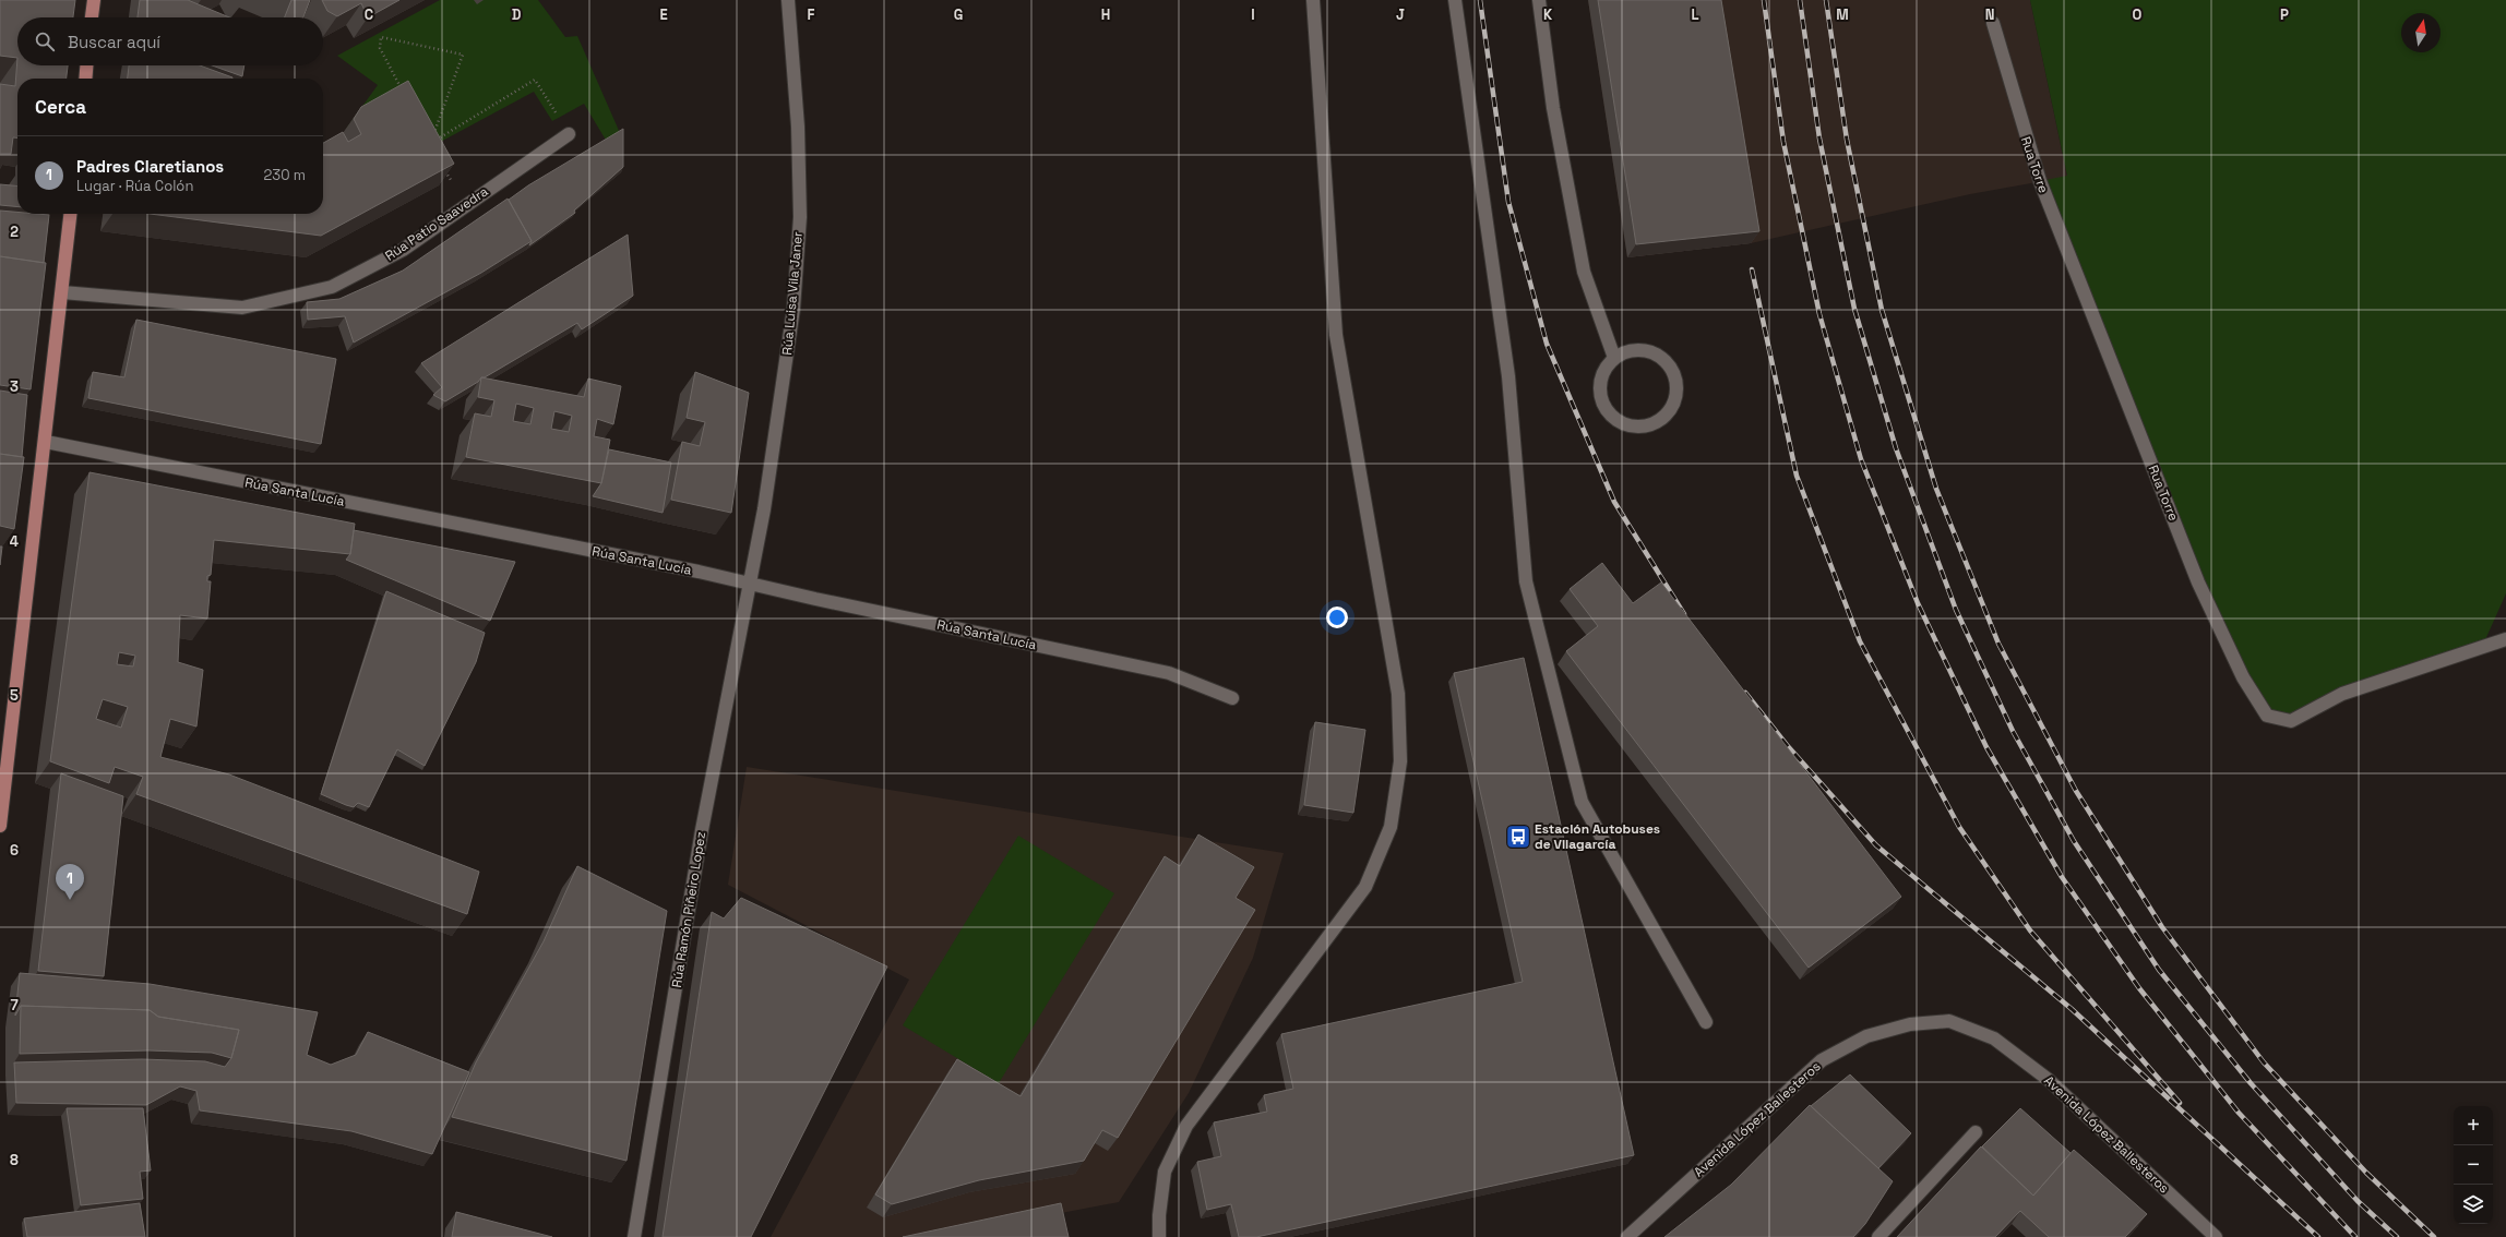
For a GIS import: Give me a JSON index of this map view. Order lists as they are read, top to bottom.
{
  "streets": {
    "street": [
      "Rua Torre",
      "Rúa Patio Saavedra",
      "Rúa Luisa Vila Janer",
      "Rúa Santa Lucía",
      "Rúa Ramón Piñeiro Lopez",
      "Avenida López Ballesteros"
    ]
  },
  "crossings": [
    ["Rúa Luisa Vila Janer", "Rúa Santa Lucía"],
    ["Rúa Luisa Vila Janer", "Rúa Ramón Piñeiro Lopez"],
    ["Rúa Santa Lucía", "Rúa Ramón Piñeiro Lopez"]
  ],
  "places": {
    "bus stop": ["Estación Autobuses de Vilagarcía"]
  },
  "north": "top",
  "page": {
    "search": "Buscar aquí",
    "heading": "Cerca",
    "list": [
      {
        "mark": "1",
        "name": "Padres Claretianos",
        "note": "Lugar · Rúa Colón",
        "value": "230 m"
      }
    ],
    "pins": "1",
    "map_buttons": ["+", "−"]
  },
  "grid": {
    "columns": [
      "C",
      "D",
      "E",
      "F",
      "G",
      "H",
      "I",
      "J",
      "K",
      "L",
      "M",
      "N",
      "O",
      "P"
    ],
    "rows": [
      "2",
      "3",
      "4",
      "5",
      "6",
      "7",
      "8"
    ]
  }
}
